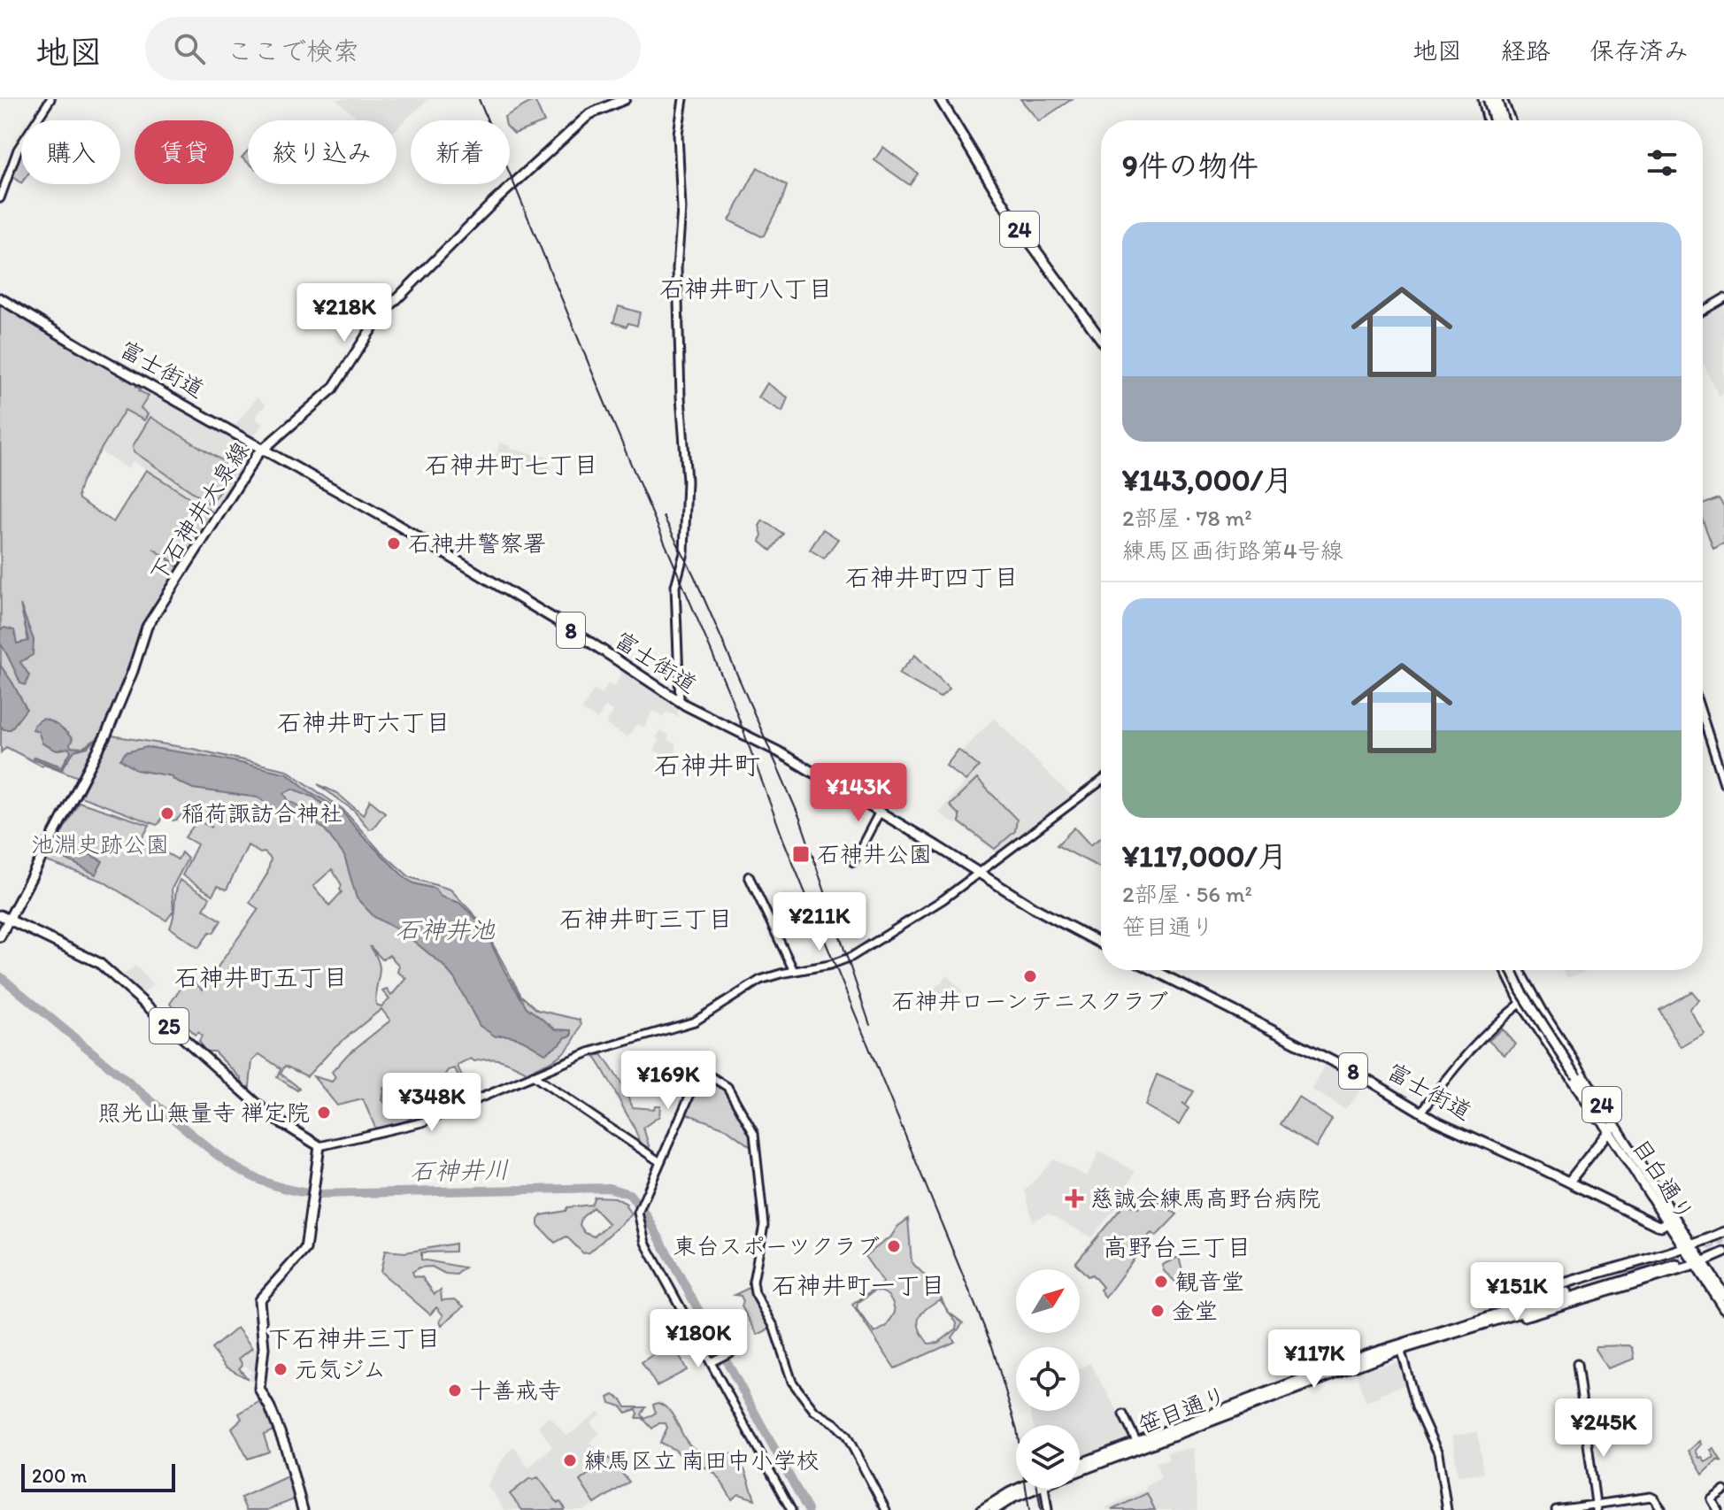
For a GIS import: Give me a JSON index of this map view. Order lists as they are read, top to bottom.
{
  "streets": {
    "main road": [
      "24",
      "富士街道",
      "下石神井大泉線",
      "8",
      "25",
      "目白通り",
      "笹目通り"
    ]
  },
  "crossings": [
    ["24", "富士街道"],
    ["24", "目白通り"],
    ["富士街道", "下石神井大泉線"],
    ["富士街道", "目白通り"],
    ["下石神井大泉線", "25"]
  ],
  "districts": [
    "石神井町八丁目",
    "石神井町七丁目",
    "石神井町四丁目",
    "石神井町六丁目",
    "石神井町",
    "石神井町三丁目",
    "石神井町五丁目",
    "高野台三丁目",
    "石神井町一丁目",
    "下石神井三丁目"
  ],
  "water": ["石神井池", "石神井川"],
  "parks": ["池淵史跡公園"],
  "places": {
    "other": [
      "石神井警察署",
      "稲荷諏訪合神社",
      "石神井ローンテニスクラブ",
      "照光山無量寺 禅定院",
      "東台スポーツクラブ",
      "観音堂",
      "金堂",
      "元気ジム",
      "十善戒寺",
      "練馬区立 南田中小学校"
    ],
    "transit": ["石神井公園"],
    "health": ["慈誠会練馬高野台病院"]
  },
  "scale_bar": "200 m",
  "north": "top right",
  "page": {
    "header": "地図",
    "search": "ここで検索",
    "nav": ["地図", "経路", "保存済み"],
    "chip": [
      "購入",
      "賃貸",
      "絞り込み",
      "新着"
    ],
    "heading": "9件の物件",
    "list": [
      {
        "name": "¥143,000/月",
        "note": "2部屋 · 78 m² · 練馬区画街路第4号線"
      },
      {
        "name": "¥117,000/月",
        "note": "2部屋 · 56 m² · 笹目通り"
      }
    ],
    "price": [
      "¥218K",
      "¥143K",
      "¥211K",
      "¥169K",
      "¥348K",
      "¥151K",
      "¥180K",
      "¥117K",
      "¥245K"
    ],
    "scale": "200 m"
  }
}
